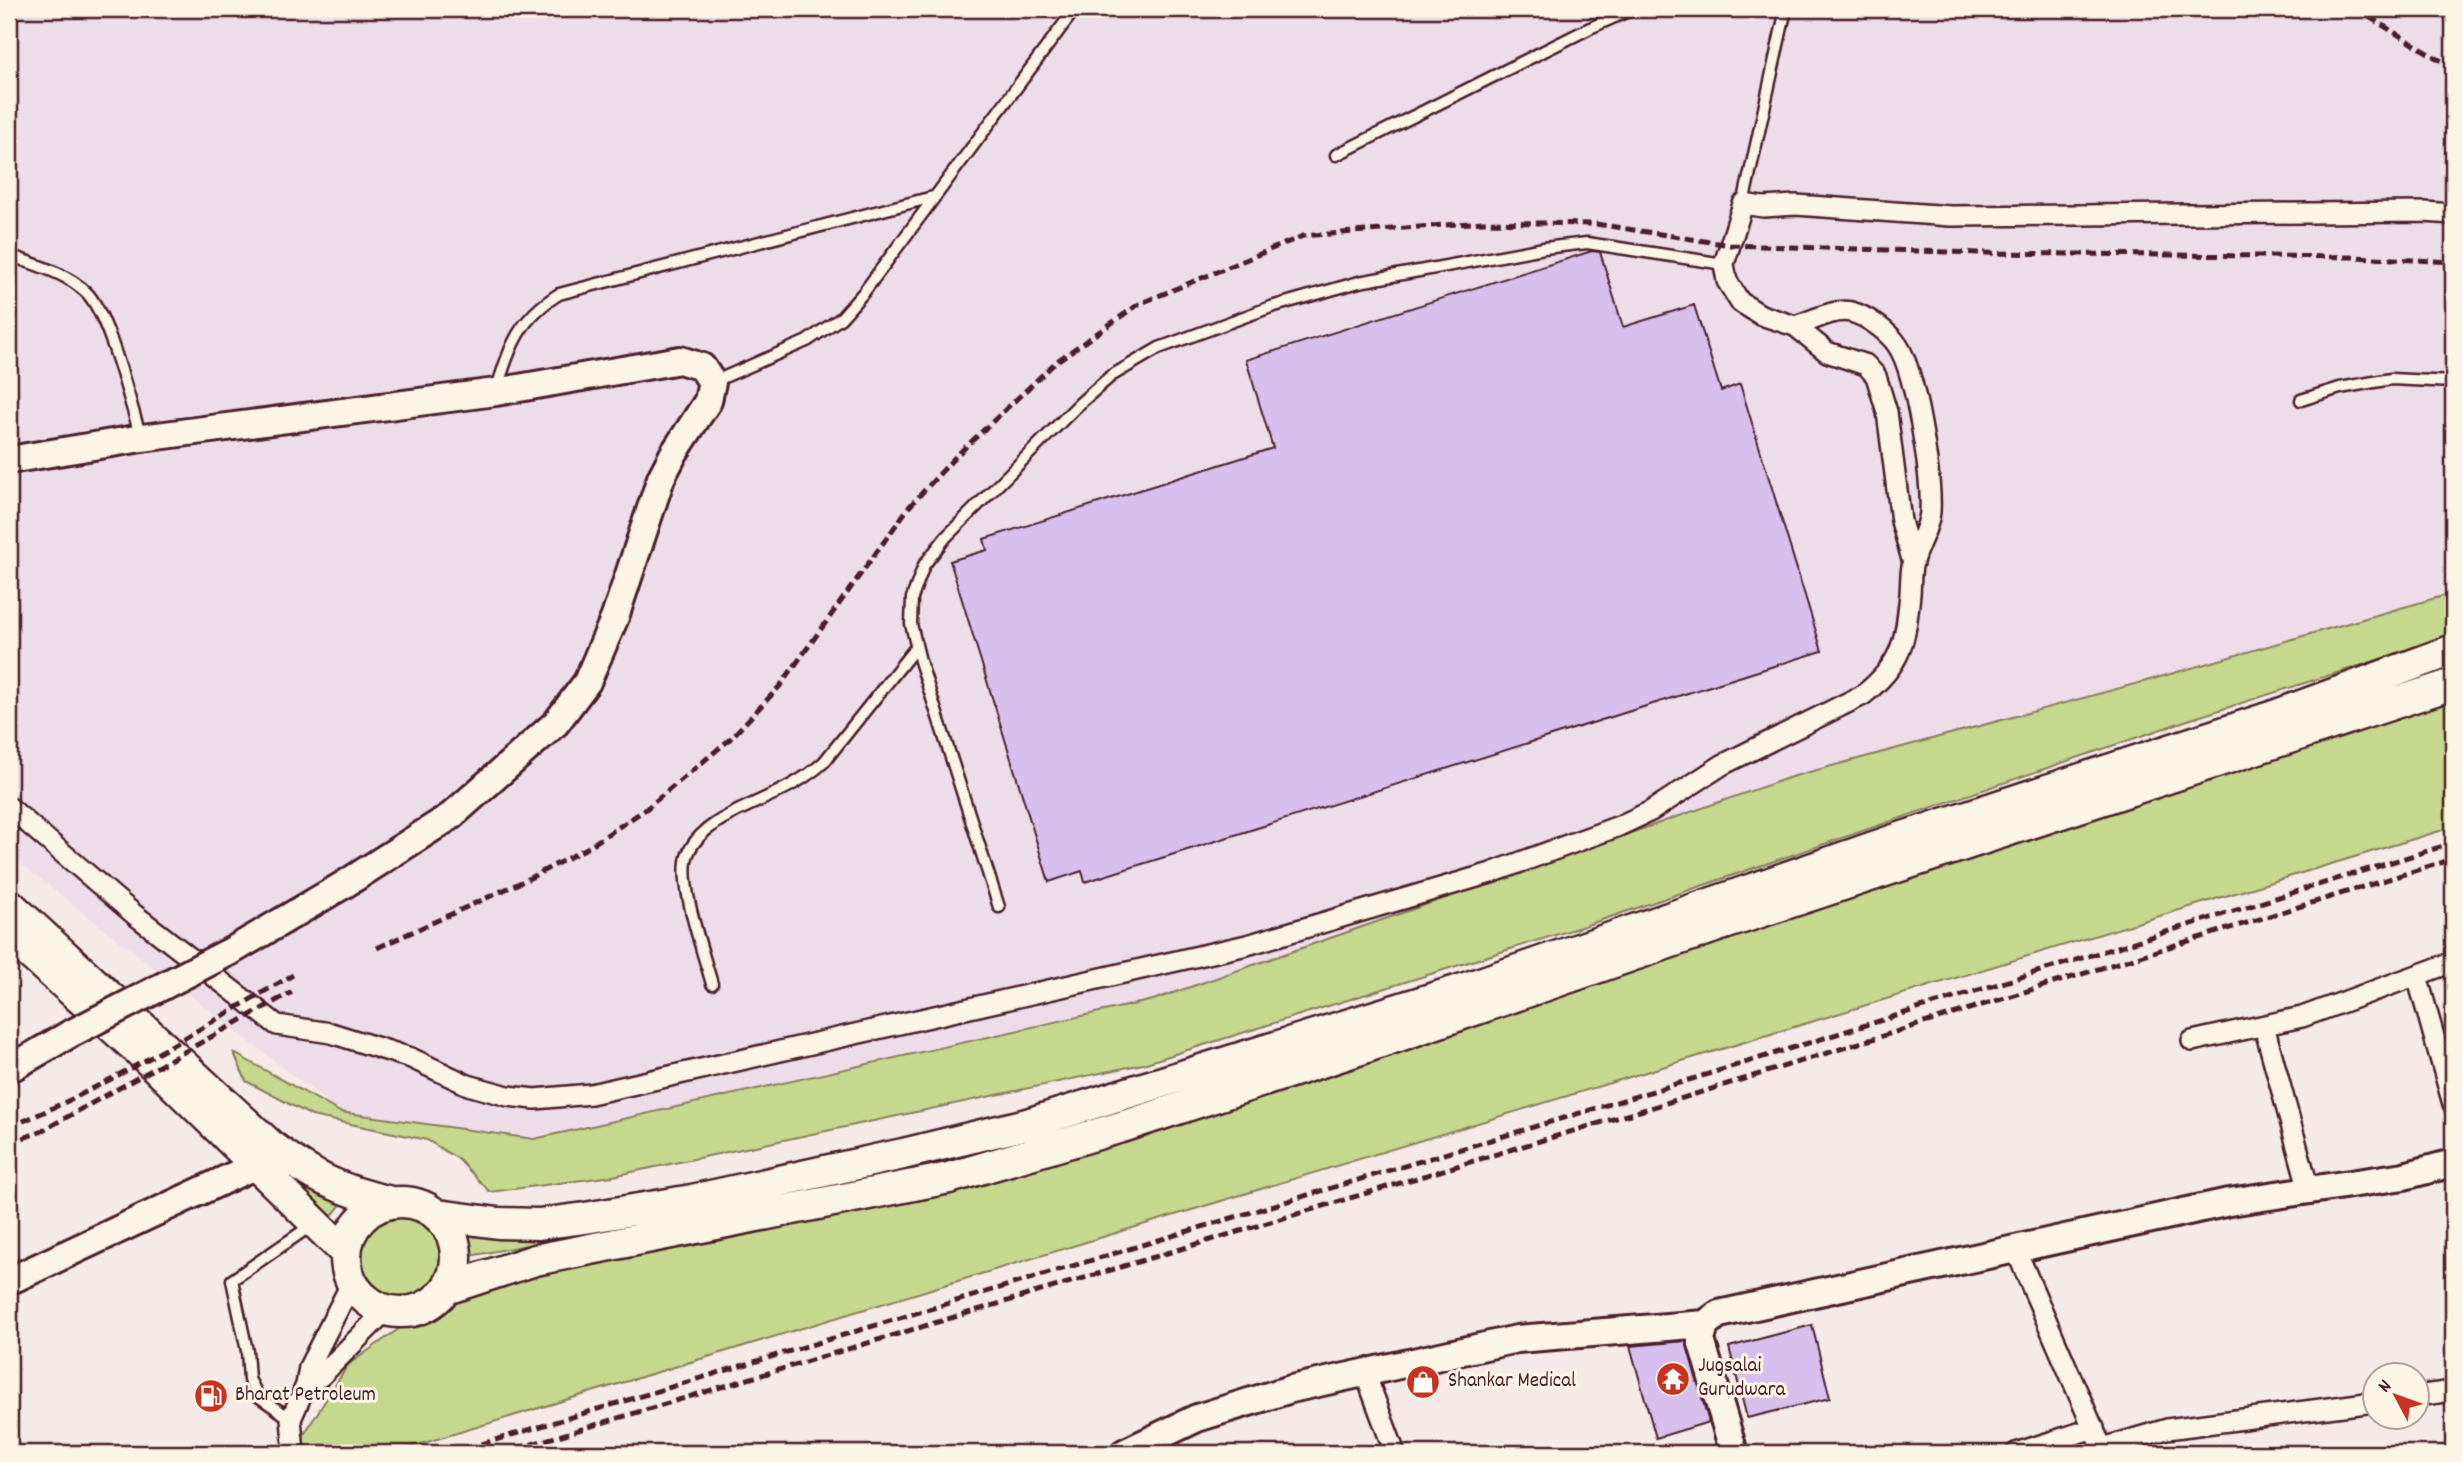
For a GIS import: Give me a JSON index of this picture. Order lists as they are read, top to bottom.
{
  "places": {
    "temple": ["Jugsalai Gurudwara"],
    "shop": ["Shankar Medical"],
    "fuel station": ["Bharat Petroleum"]
  },
  "north": "top left"
}
